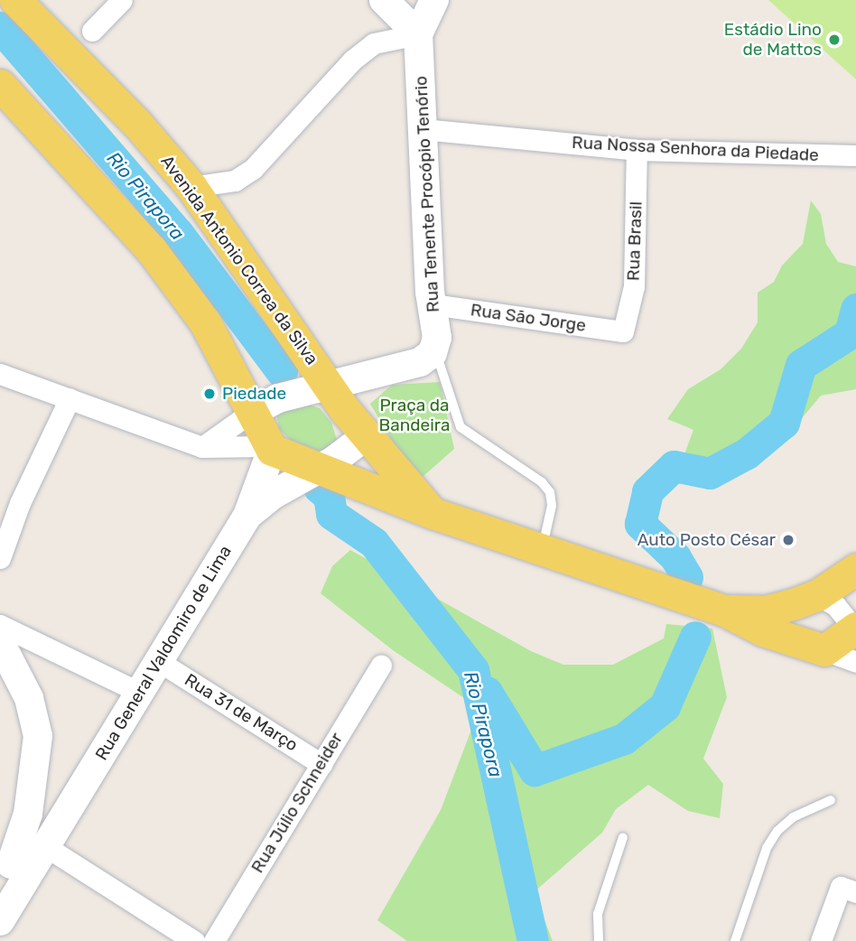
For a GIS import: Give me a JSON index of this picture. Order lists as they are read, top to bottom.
{
  "streets": {
    "main road": ["Rua Tenente Procópio Tenório", "Avenida Antonio Correa da Silva", "Rua General Valdomiro de Lima"],
    "street": [
      "Rua Nossa Senhora da Piedade",
      "Rua Brasil",
      "Rua São Jorge",
      "Rua 31 de Março",
      "Rua Júlio Schneider"
    ]
  },
  "crossings": [
    ["Rua Nossa Senhora da Piedade", "Rua Tenente Procópio Tenório"],
    ["Rua Nossa Senhora da Piedade", "Rua Brasil"],
    ["Rua Tenente Procópio Tenório", "Rua São Jorge"],
    ["Rua Brasil", "Rua São Jorge"],
    ["Rua General Valdomiro de Lima", "Rua 31 de Março"],
    ["Rua 31 de Março", "Rua Júlio Schneider"]
  ],
  "water": ["Rio Pirapora"],
  "parks": ["Praça da Bandeira"],
  "places": ["Estádio Lino de Mattos", "Piedade", "Auto Posto César"]
}
